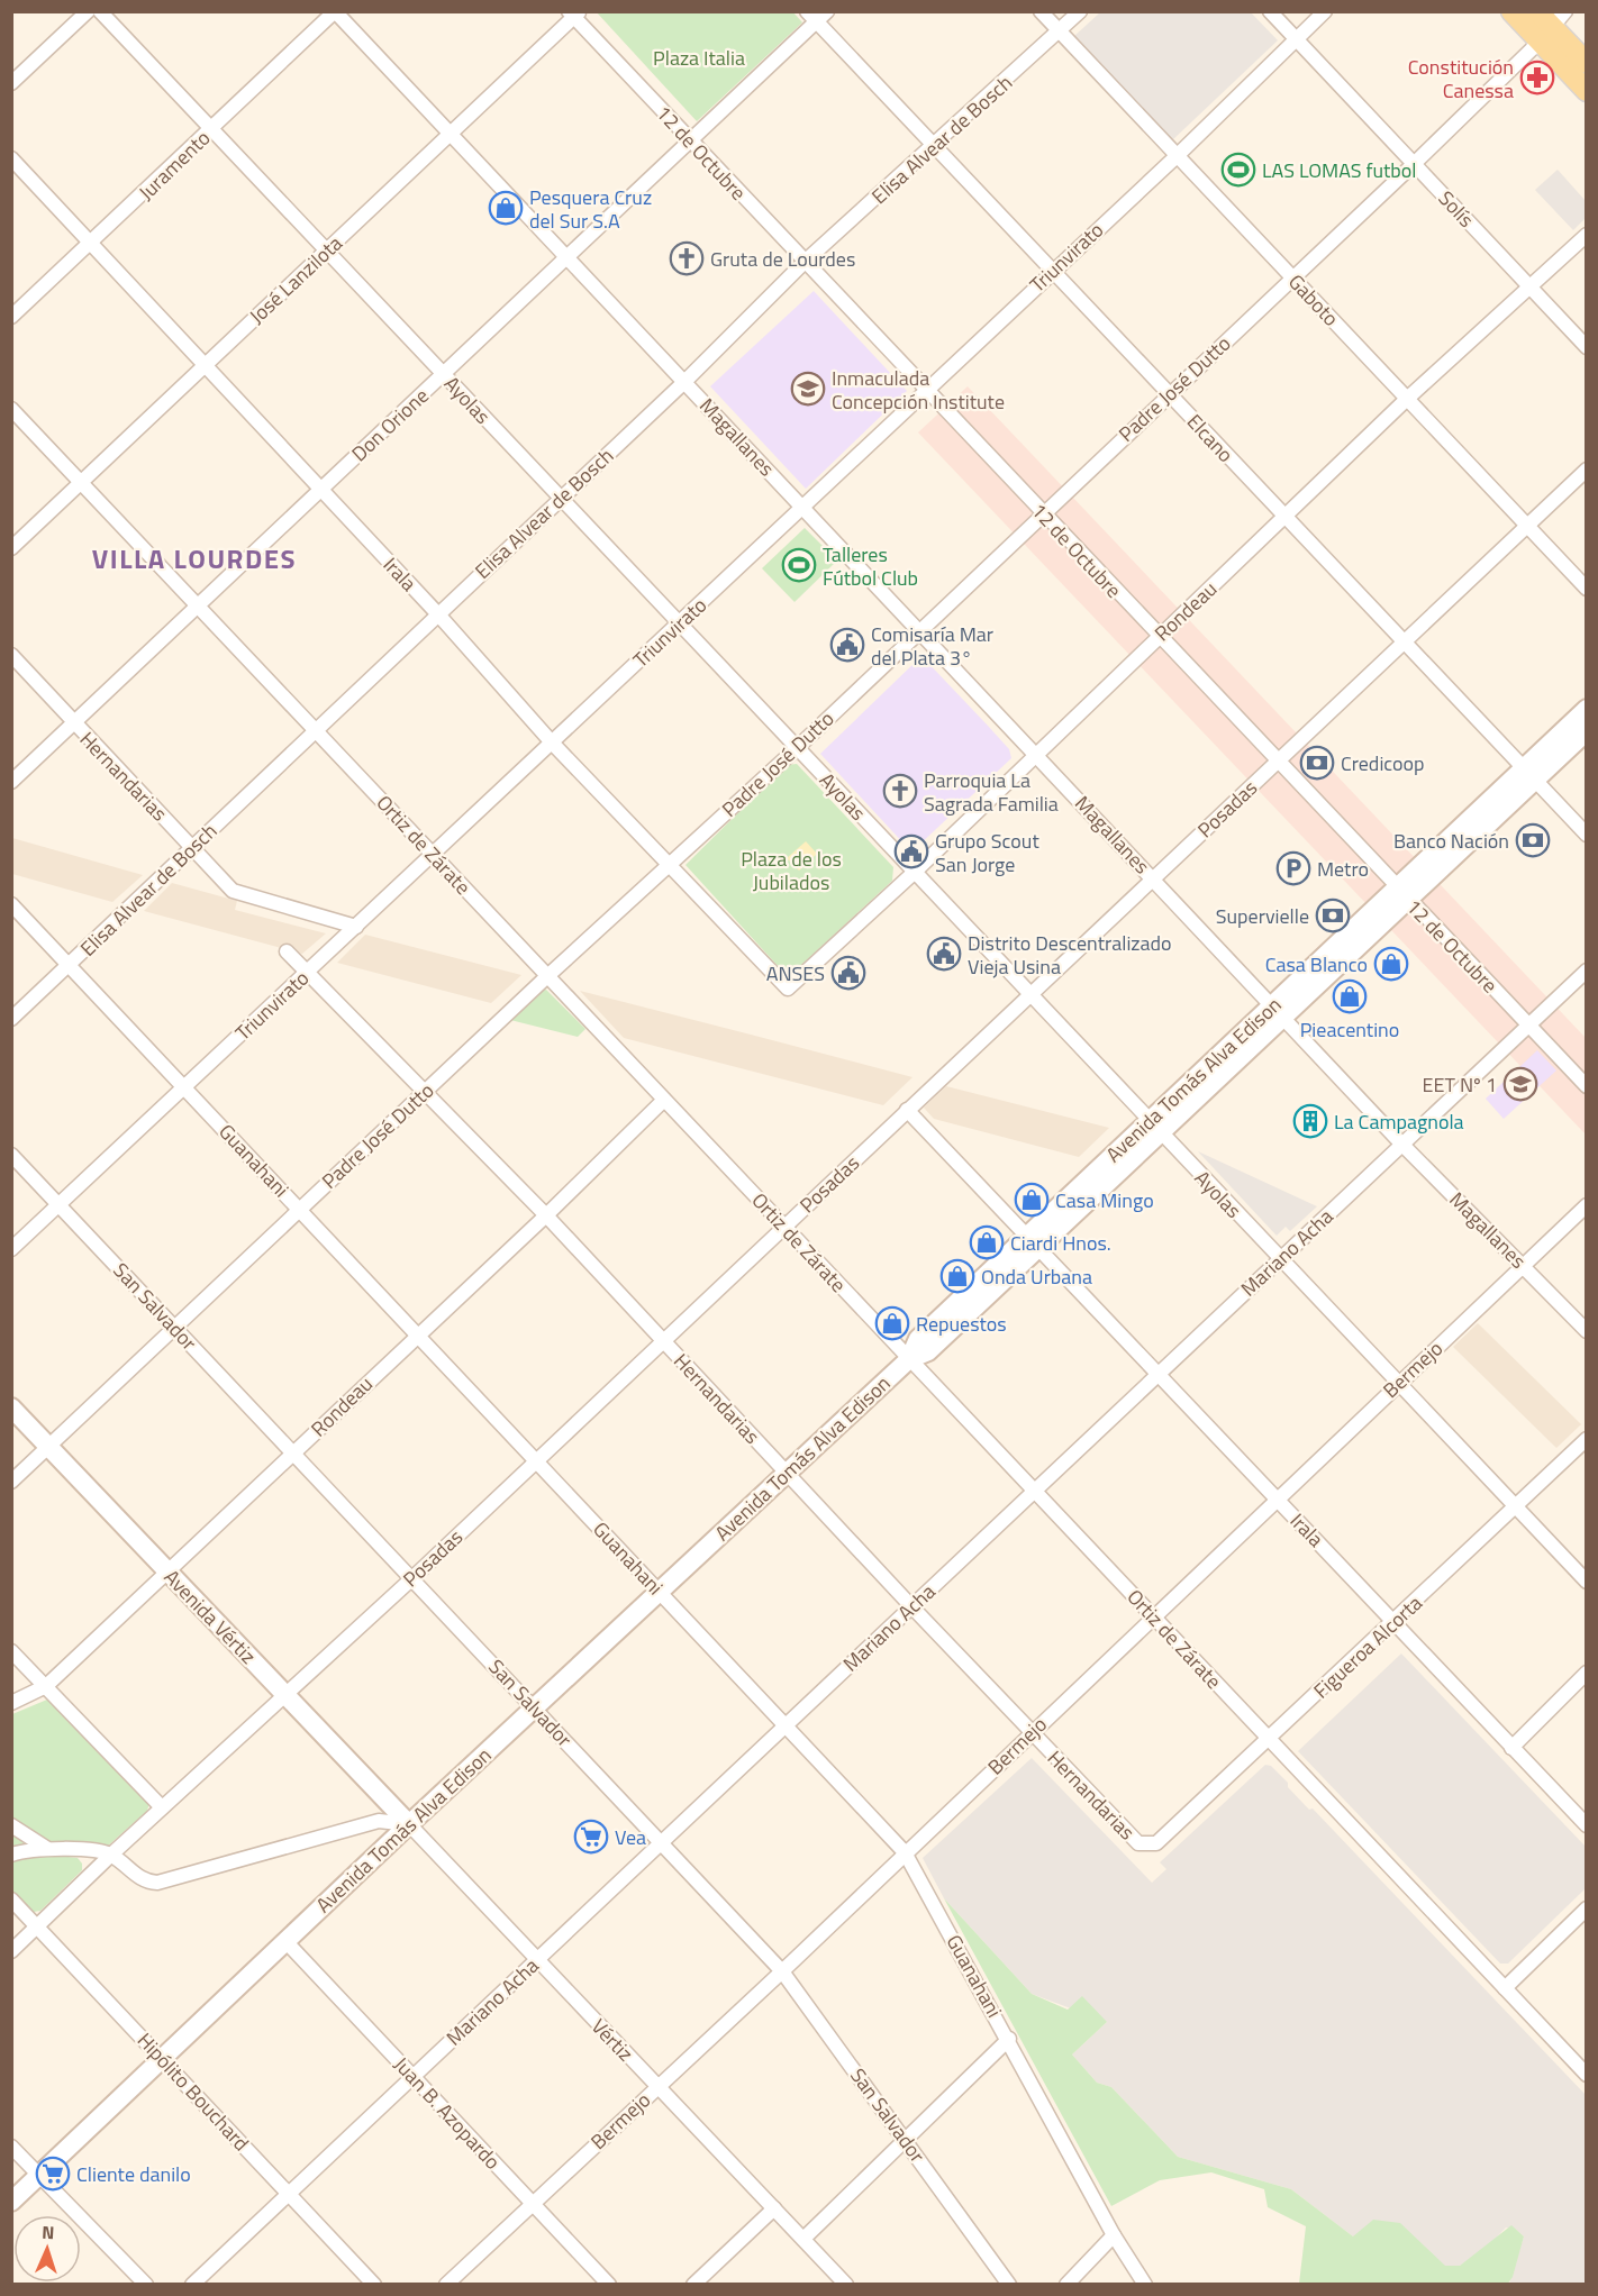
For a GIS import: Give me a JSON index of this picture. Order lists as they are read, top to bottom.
{
  "streets": {
    "main road": ["Avenida Tomás Alva Edison", "Avenida Vértiz"],
    "street": [
      "Elisa Alvear de Bosch",
      "12 de Octubre",
      "Juramento",
      "Solís",
      "Triunvirato",
      "José Lanzilota",
      "Gaboto",
      "Padre José Dutto",
      "Ayolas",
      "Don Orione",
      "Magallanes",
      "Elcano",
      "Irala",
      "Rondeau",
      "Hernandarias",
      "Posadas",
      "Ortiz de Zárate",
      "Guanahani",
      "Mariano Acha",
      "San Salvador",
      "Bermejo",
      "Figueroa Alcorta",
      "Vértiz",
      "Hipólito Bouchard",
      "Juan B. Azopardo"
    ]
  },
  "crossings": [
    ["Elisa Alvear de Bosch", "12 de Octubre"],
    ["Elisa Alvear de Bosch", "Gaboto"],
    ["Elisa Alvear de Bosch", "Ayolas"],
    ["Elisa Alvear de Bosch", "Magallanes"],
    ["Elisa Alvear de Bosch", "Elcano"],
    ["Elisa Alvear de Bosch", "Irala"],
    ["Elisa Alvear de Bosch", "Hernandarias"],
    ["Elisa Alvear de Bosch", "Ortiz de Zárate"],
    ["Elisa Alvear de Bosch", "Guanahani"],
    ["12 de Octubre", "Triunvirato"],
    ["12 de Octubre", "José Lanzilota"],
    ["12 de Octubre", "Padre José Dutto"],
    ["12 de Octubre", "Don Orione"],
    ["12 de Octubre", "Rondeau"],
    ["12 de Octubre", "Posadas"],
    ["12 de Octubre", "Avenida Tomás Alva Edison"],
    ["12 de Octubre", "Mariano Acha"],
    ["Juramento", "Ayolas"],
    ["Juramento", "Magallanes"],
    ["Juramento", "Irala"],
    ["Solís", "Triunvirato"],
    ["Solís", "Padre José Dutto"],
    ["Solís", "Rondeau"],
    ["Triunvirato", "Gaboto"],
    ["Triunvirato", "Ayolas"],
    ["Triunvirato", "Magallanes"],
    ["Triunvirato", "Elcano"],
    ["Triunvirato", "Irala"],
    ["Triunvirato", "Hernandarias"],
    ["Triunvirato", "Ortiz de Zárate"],
    ["Triunvirato", "Guanahani"],
    ["Triunvirato", "San Salvador"],
    ["José Lanzilota", "Ayolas"],
    ["José Lanzilota", "Magallanes"],
    ["José Lanzilota", "Irala"],
    ["José Lanzilota", "Ortiz de Zárate"],
    ["Gaboto", "Padre José Dutto"],
    ["Gaboto", "Rondeau"],
    ["Gaboto", "Posadas"],
    ["Padre José Dutto", "Ayolas"],
    ["Padre José Dutto", "Magallanes"],
    ["Padre José Dutto", "Elcano"],
    ["Padre José Dutto", "Irala"],
    ["Padre José Dutto", "Hernandarias"],
    ["Padre José Dutto", "Ortiz de Zárate"],
    ["Padre José Dutto", "Guanahani"],
    ["Padre José Dutto", "San Salvador"],
    ["Padre José Dutto", "Avenida Vértiz"],
    ["Ayolas", "Don Orione"],
    ["Ayolas", "Rondeau"],
    ["Ayolas", "Posadas"],
    ["Ayolas", "Avenida Tomás Alva Edison"],
    ["Ayolas", "Mariano Acha"],
    ["Ayolas", "Bermejo"],
    ["Ayolas", "Figueroa Alcorta"],
    ["Don Orione", "Magallanes"],
    ["Don Orione", "Elcano"],
    ["Don Orione", "Irala"],
    ["Don Orione", "Hernandarias"],
    ["Don Orione", "Ortiz de Zárate"],
    ["Magallanes", "Rondeau"],
    ["Magallanes", "Posadas"],
    ["Magallanes", "Avenida Tomás Alva Edison"],
    ["Magallanes", "Mariano Acha"],
    ["Magallanes", "Bermejo"],
    ["Elcano", "Rondeau"],
    ["Elcano", "Posadas"],
    ["Elcano", "Avenida Tomás Alva Edison"],
    ["Irala", "Rondeau"],
    ["Irala", "Posadas"],
    ["Irala", "Avenida Tomás Alva Edison"],
    ["Irala", "Mariano Acha"],
    ["Irala", "Bermejo"],
    ["Irala", "Figueroa Alcorta"],
    ["Rondeau", "Hernandarias"],
    ["Rondeau", "Ortiz de Zárate"],
    ["Rondeau", "Guanahani"],
    ["Rondeau", "San Salvador"],
    ["Rondeau", "Avenida Vértiz"],
    ["Hernandarias", "Posadas"],
    ["Hernandarias", "Avenida Tomás Alva Edison"],
    ["Hernandarias", "Mariano Acha"],
    ["Hernandarias", "Bermejo"],
    ["Hernandarias", "Figueroa Alcorta"],
    ["Posadas", "Ortiz de Zárate"],
    ["Posadas", "Guanahani"],
    ["Posadas", "San Salvador"],
    ["Posadas", "Avenida Vértiz"],
    ["Posadas", "Hipólito Bouchard"],
    ["Ortiz de Zárate", "Avenida Tomás Alva Edison"],
    ["Ortiz de Zárate", "Mariano Acha"],
    ["Ortiz de Zárate", "Bermejo"],
    ["Ortiz de Zárate", "Figueroa Alcorta"],
    ["Avenida Tomás Alva Edison", "Guanahani"],
    ["Avenida Tomás Alva Edison", "San Salvador"],
    ["Avenida Tomás Alva Edison", "Avenida Vértiz"],
    ["Avenida Tomás Alva Edison", "Vértiz"],
    ["Avenida Tomás Alva Edison", "Hipólito Bouchard"],
    ["Avenida Tomás Alva Edison", "Juan B. Azopardo"],
    ["Guanahani", "Mariano Acha"],
    ["Guanahani", "Bermejo"],
    ["Mariano Acha", "San Salvador"],
    ["Mariano Acha", "Vértiz"],
    ["Mariano Acha", "Hipólito Bouchard"],
    ["Mariano Acha", "Juan B. Azopardo"],
    ["San Salvador", "Bermejo"],
    ["Bermejo", "Vértiz"],
    ["Bermejo", "Juan B. Azopardo"],
    ["Avenida Vértiz", "Vértiz"]
  ],
  "districts": ["VILLA LOURDES"],
  "parks": ["Plaza Italia", "Plaza de los Jubilados"],
  "places": {
    "pharmacy": ["Constitución Canessa"],
    "sports": ["LAS LOMAS futbol", "Talleres Fútbol Club"],
    "shop": [
      "Pesquera Cruz del Sur S.A",
      "Casa Blanco",
      "Pieacentino",
      "Casa Mingo",
      "Ciardi Hnos.",
      "Onda Urbana",
      "Repuestos"
    ],
    "church": ["Gruta de Lourdes", "Parroquia La Sagrada Familia"],
    "school or university": ["Inmaculada Concepción Institute", "EET Nº 1"],
    "public building": [
      "Comisaría Mar del Plata 3°",
      "Grupo Scout San Jorge",
      "Distrito Descentralizado Vieja Usina",
      "ANSES"
    ],
    "bank": ["Credicoop", "Banco Nación", "Supervielle"],
    "parking": ["Metro"],
    "building": ["La Campagnola"],
    "supermarket": ["Vea", "Cliente danilo"]
  },
  "north": "top"
}
